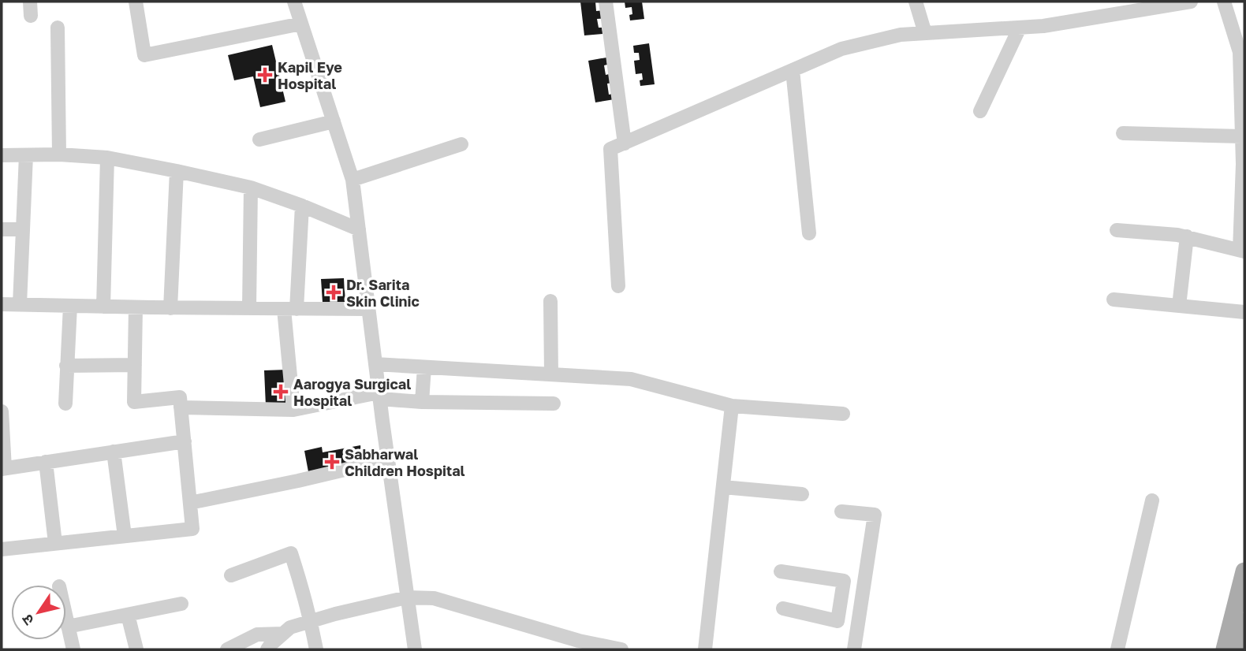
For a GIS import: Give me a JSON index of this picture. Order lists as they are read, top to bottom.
{
  "places": {
    "health": [
      "Kapil Eye Hospital",
      "Dr. Sarita Skin Clinic",
      "Aarogya Surgical Hospital",
      "Sabharwal Children Hospital"
    ]
  },
  "north": "bottom left"
}
